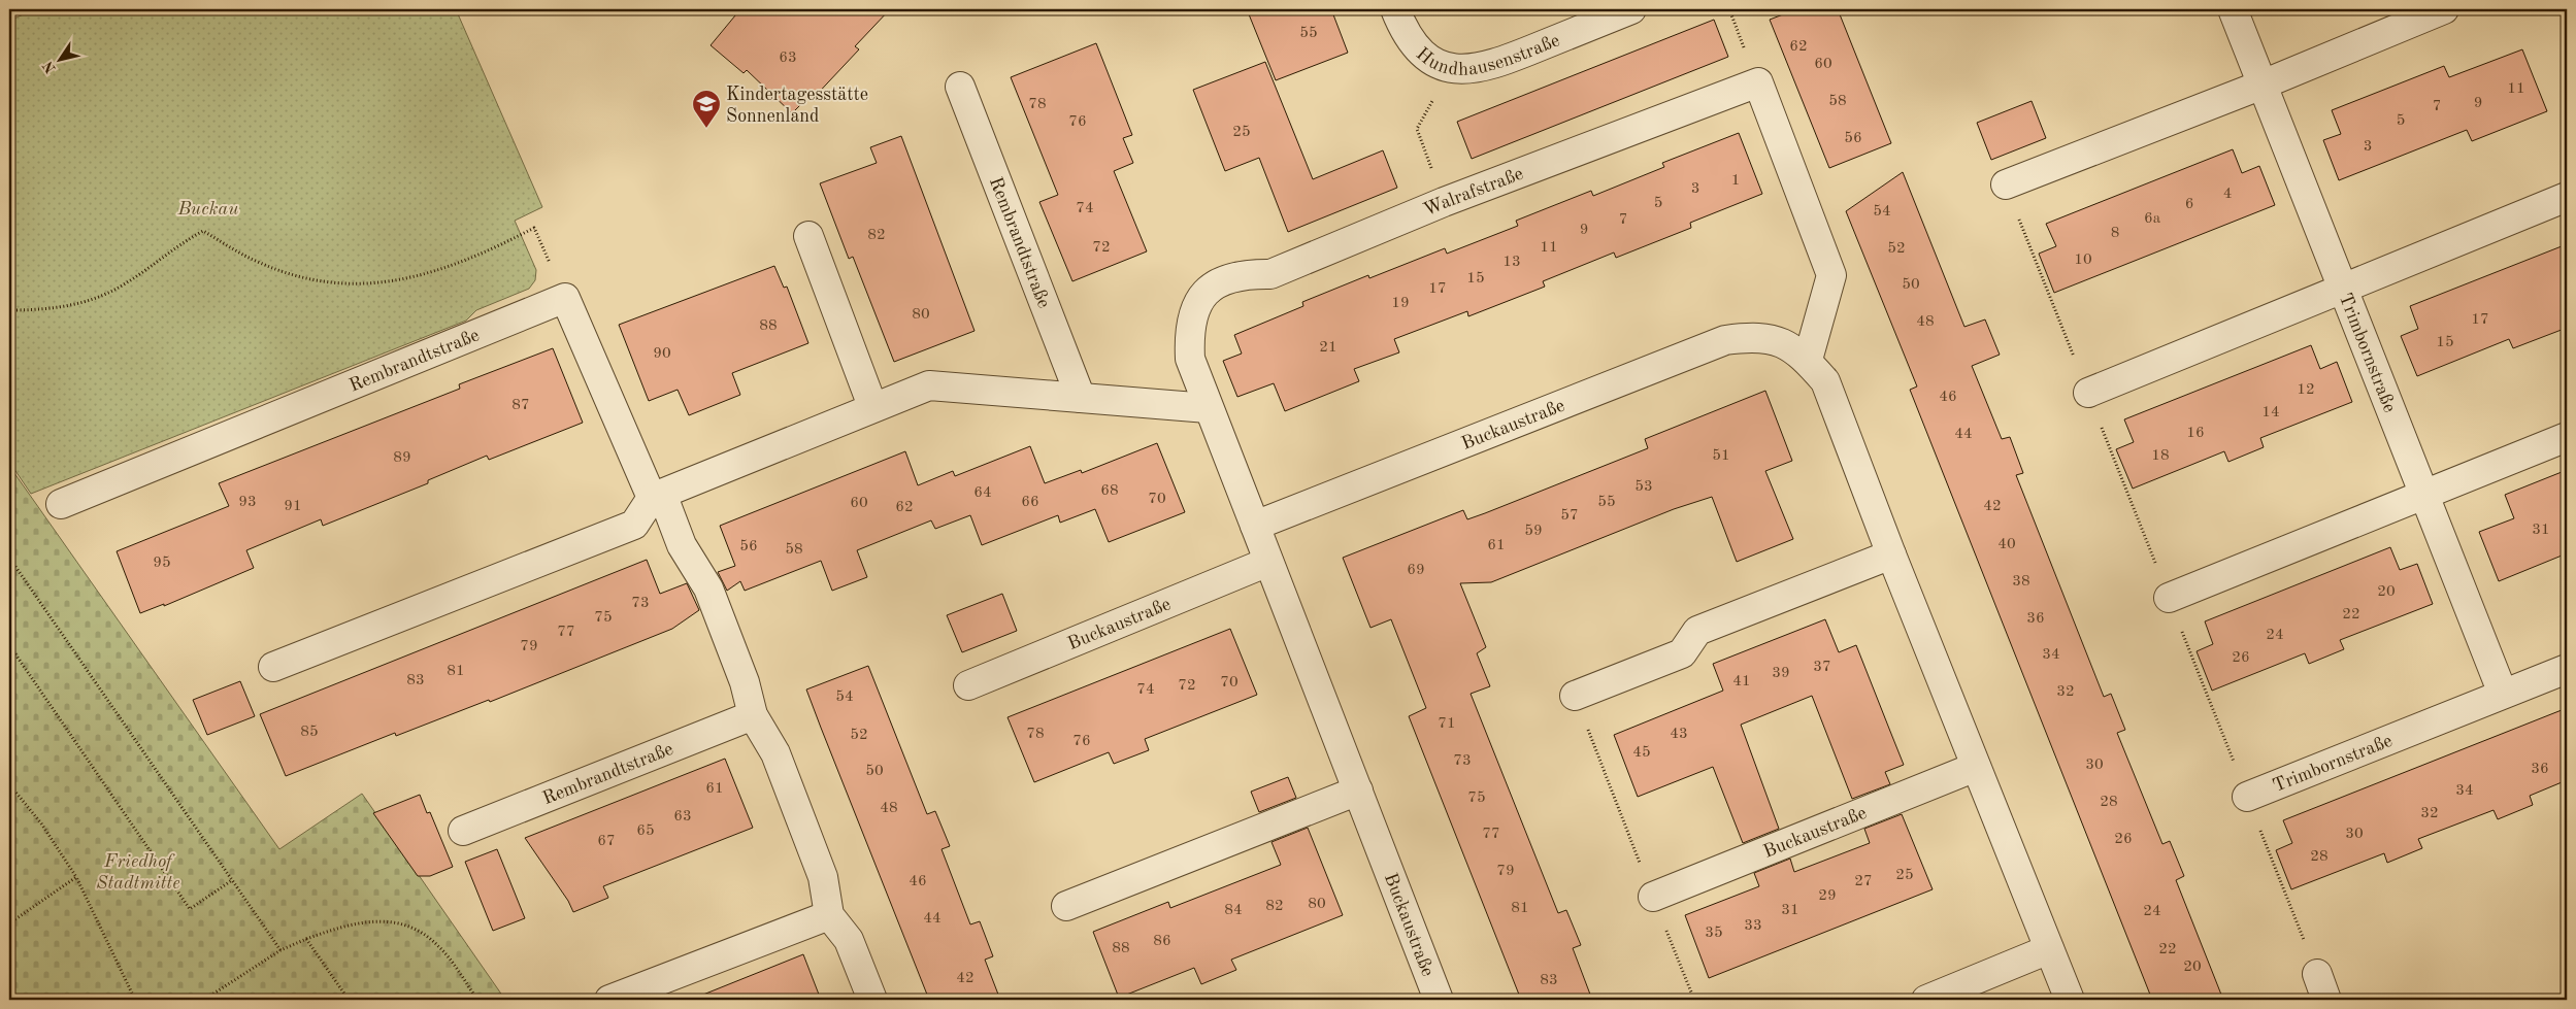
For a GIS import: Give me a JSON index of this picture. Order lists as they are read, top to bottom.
{
  "streets": {
    "street": [
      "Hundhausenstraße",
      "Walrafstraße",
      "Rembrandtstraße",
      "Trimbornstraße",
      "Buckaustraße"
    ]
  },
  "crossings": [
    ["Walrafstraße", "Buckaustraße"]
  ],
  "parks": ["Buckau", "Friedhof Stadtmitte"],
  "places": {
    "school or university": ["Kindertagesstätte Sonnenland"]
  },
  "house_numbers": [
    "55",
    "62",
    "63",
    "60",
    "11",
    "58",
    "9",
    "78",
    "7",
    "5",
    "76",
    "25",
    "56",
    "3",
    "1",
    "3",
    "4",
    "5",
    "6",
    "74",
    "54",
    "6a",
    "7",
    "9",
    "8",
    "82",
    "72",
    "11",
    "52",
    "10",
    "13",
    "15",
    "50",
    "17",
    "19",
    "80",
    "17",
    "48",
    "88",
    "15",
    "21",
    "90",
    "12",
    "46",
    "87",
    "14",
    "16",
    "44",
    "51",
    "18",
    "89",
    "53",
    "68",
    "64",
    "70",
    "93",
    "66",
    "55",
    "60",
    "91",
    "42",
    "62",
    "57",
    "31",
    "59",
    "40",
    "61",
    "56",
    "58",
    "95",
    "69",
    "38",
    "20",
    "73",
    "22",
    "75",
    "36",
    "77",
    "24",
    "79",
    "34",
    "26",
    "37",
    "81",
    "39",
    "83",
    "41",
    "70",
    "72",
    "74",
    "32",
    "54",
    "71",
    "85",
    "78",
    "43",
    "52",
    "76",
    "45",
    "73",
    "30",
    "36",
    "50",
    "61",
    "34",
    "75",
    "28",
    "48",
    "32",
    "63",
    "65",
    "77",
    "30",
    "26",
    "67",
    "28",
    "79",
    "25",
    "46",
    "27",
    "29",
    "80",
    "82",
    "81",
    "84",
    "31",
    "24",
    "44",
    "33",
    "35",
    "86",
    "88",
    "22",
    "20",
    "42",
    "83"
  ],
  "north": "bottom left"
}
